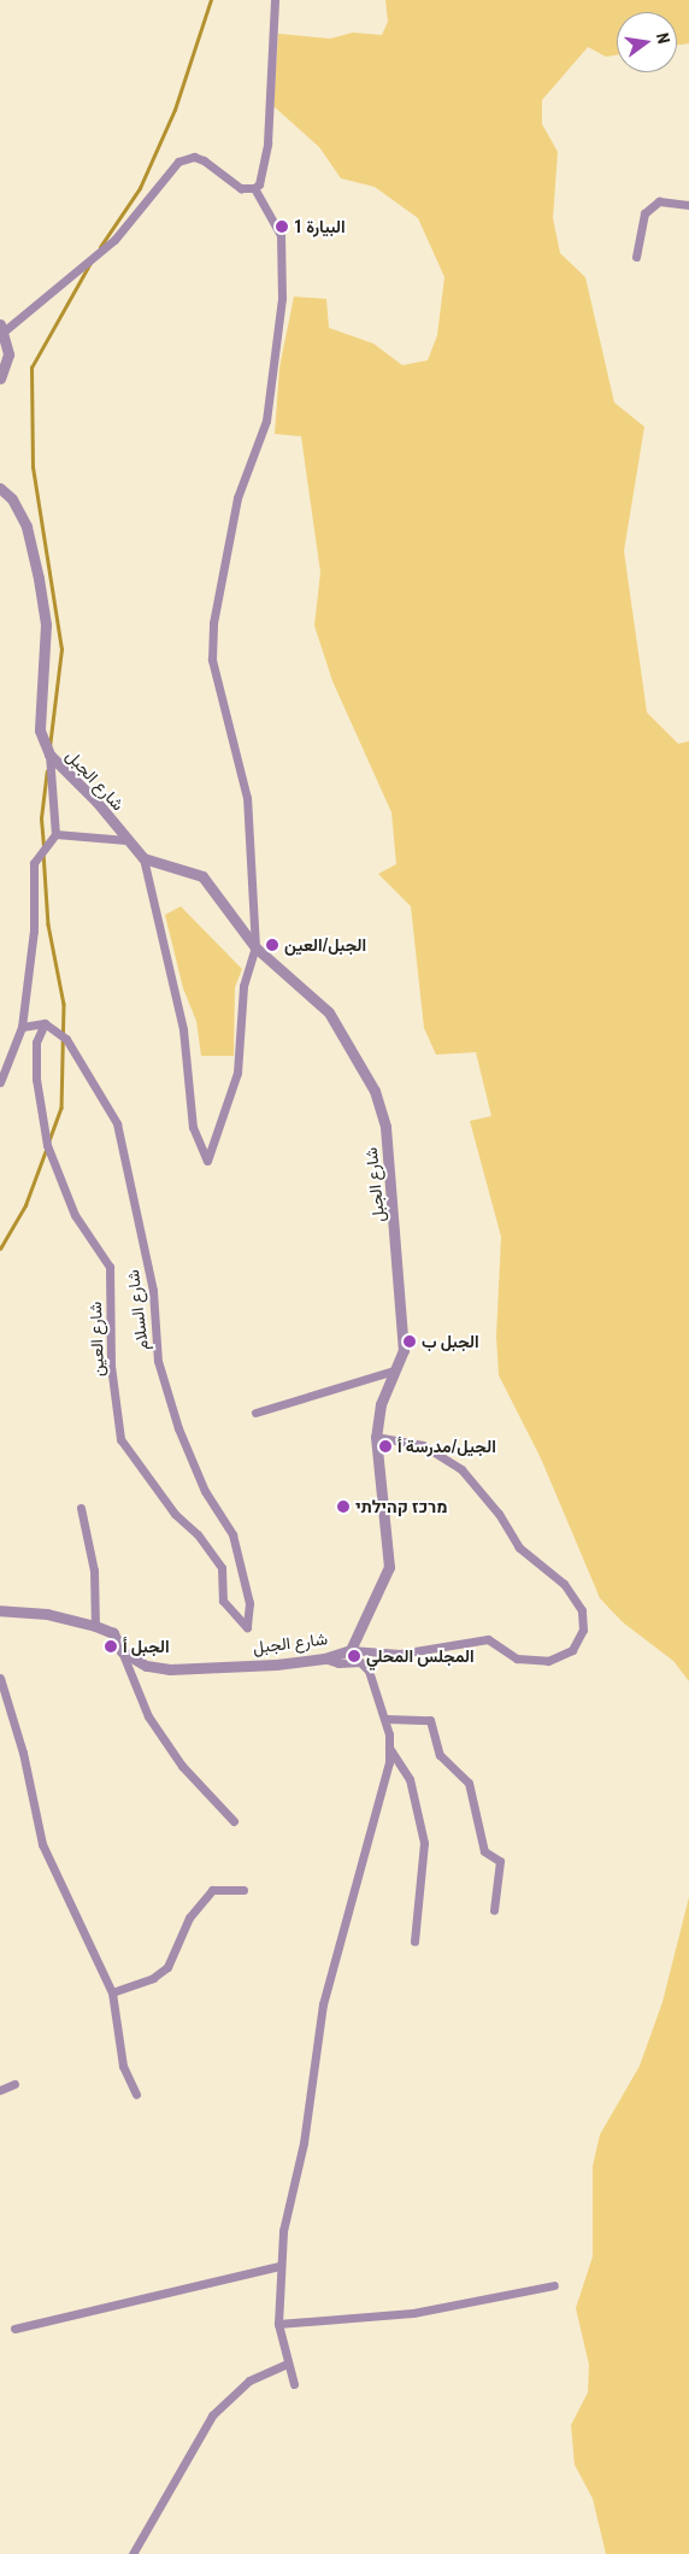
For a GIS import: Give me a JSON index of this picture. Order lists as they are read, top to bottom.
{
  "streets": {
    "street": ["شارع الجبل", "شارع السلام", "شارع العين"]
  },
  "crossings": [
    ["شارع السلام", "شارع العين"]
  ],
  "places": [
    "البيارة 1",
    "الجبل/العين",
    "الجبل ب",
    "الجيل/مدرسة أ",
    "מרכז קהילתי",
    "الجبل أ",
    "المجلس المحلي"
  ],
  "north": "right"
}
